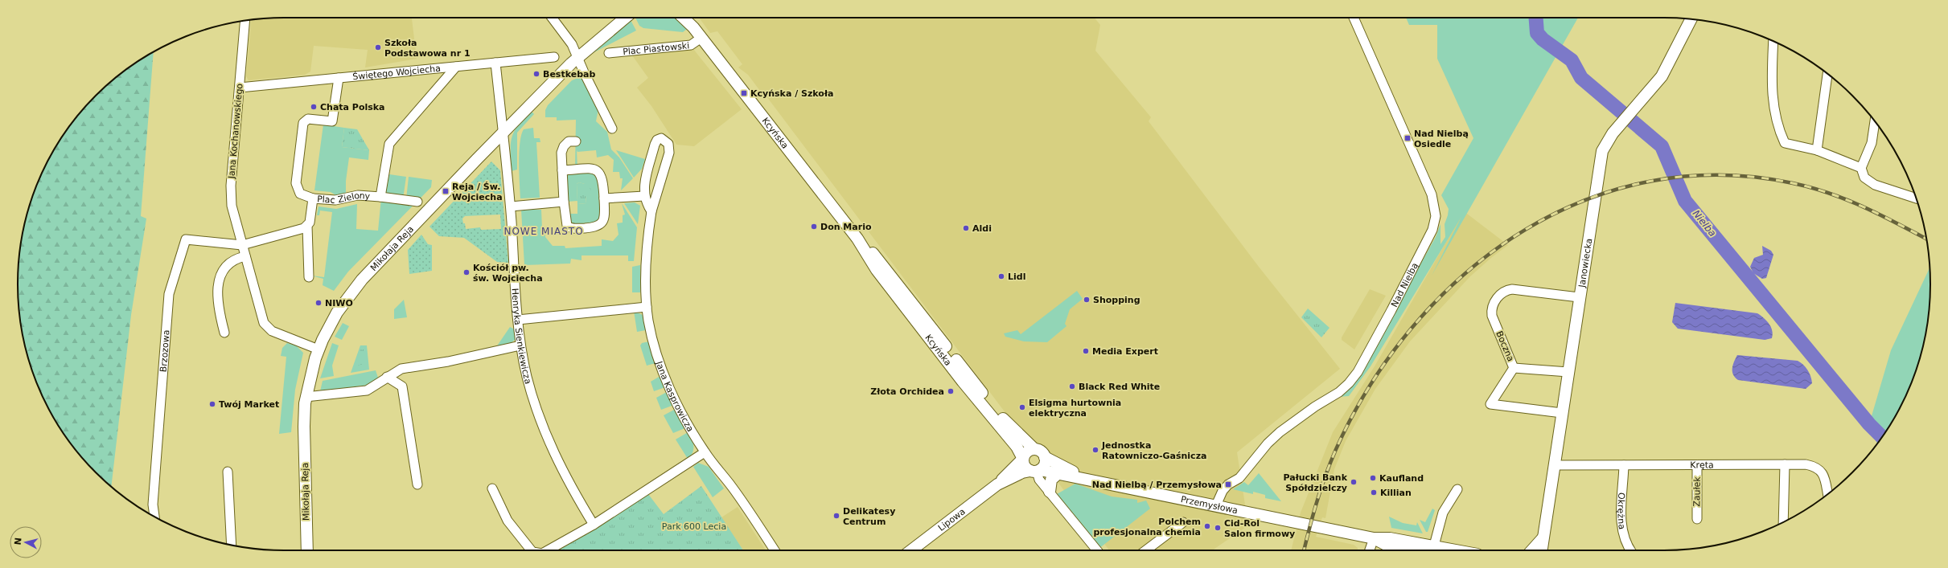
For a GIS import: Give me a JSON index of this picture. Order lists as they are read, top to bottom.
{
  "streets": {
    "street": [
      "Plac Piastowski",
      "Świętego Wojciecha",
      "Jana Kochanowskiego",
      "Kcyńska",
      "Plac Zielony",
      "Mikołaja Reja",
      "Janowiecka",
      "Nad Nielbą",
      "Henryka Sienkiewicza",
      "Boczna",
      "Brzozowa",
      "Jana Kasprowicza",
      "Kręta",
      "Zaułek",
      "Przemysłowa",
      "Okrężna",
      "Lipowa"
    ]
  },
  "crossings": [
    ["Plac Piastowski", "Kcyńska"],
    ["Świętego Wojciecha", "Jana Kochanowskiego"],
    ["Świętego Wojciecha", "Plac Zielony"],
    ["Świętego Wojciecha", "Henryka Sienkiewicza"],
    ["Jana Kochanowskiego", "Brzozowa"],
    ["Kcyńska", "Przemysłowa"],
    ["Kcyńska", "Lipowa"],
    ["Mikołaja Reja", "Henryka Sienkiewicza"],
    ["Janowiecka", "Boczna"],
    ["Janowiecka", "Kręta"],
    ["Nad Nielbą", "Przemysłowa"],
    ["Kręta", "Zaułek"],
    ["Kręta", "Okrężna"],
    ["Przemysłowa", "Lipowa"]
  ],
  "districts": ["NOWE MIASTO"],
  "water": ["Nielba"],
  "parks": ["Park 600 Lecia"],
  "places": {
    "other": [
      "Szkoła Podstawowa nr 1",
      "Bestkebab",
      "Chata Polska",
      "Don Mario",
      "Aldi",
      "Kościół pw. św. Wojciecha",
      "Lidl",
      "Shopping",
      "NIWO",
      "Media Expert",
      "Black Red White",
      "Złota Orchidea",
      "Twój Market",
      "Elsigma hurtownia elektryczna",
      "Jednostka Ratowniczo-Gaśnicza",
      "Kaufland",
      "Pałucki Bank Spółdzielczy",
      "Killian",
      "Delikatesy Centrum",
      "Polchem profesjonalna chemia",
      "Cid-Rol Salon firmowy"
    ],
    "transit": [
      "Kcyńska / Szkoła",
      "Nad Nielbą Osiedle",
      "Reja / Św. Wojciecha",
      "Nad Nielbą / Przemysłowa"
    ]
  },
  "north": "left"
}
